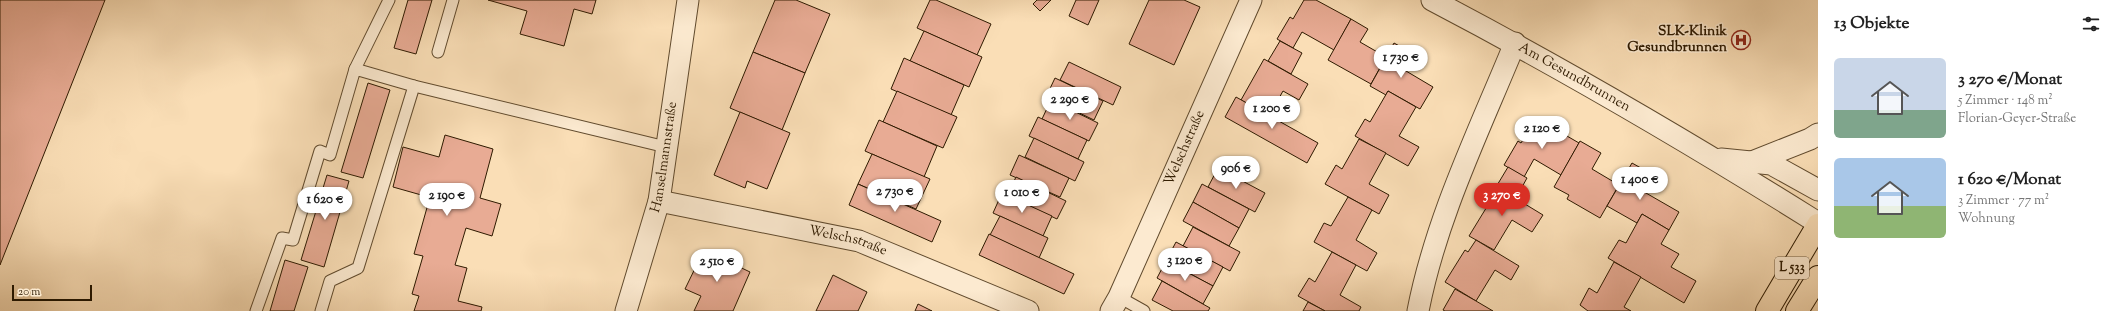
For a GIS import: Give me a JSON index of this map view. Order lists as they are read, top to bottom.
{
  "streets": {
    "main road": ["L 533"],
    "street": ["Am Gesundbrunnen", "Welschstraße", "Hanselmannstraße"]
  },
  "crossings": [
    ["Am Gesundbrunnen", "L 533"],
    ["Welschstraße", "Hanselmannstraße"]
  ],
  "places": {
    "hospital": ["SLK-Klinik Gesundbrunnen"]
  },
  "scale_bar": "20 m",
  "page": {
    "heading": "13 Objekte",
    "price": [
      "1 730 €",
      "2 290 €",
      "1 200 €",
      "2 120 €",
      "906 €",
      "1 400 €",
      "2 730 €",
      "1 010 €",
      "2 190 €",
      "3 270 €",
      "1 620 €",
      "3 120 €",
      "2 510 €"
    ],
    "list": [
      {
        "name": "3 270 €/Monat",
        "note": "5 Zimmer · 148 m² · Florian-Geyer-Straße"
      },
      {
        "name": "1 620 €/Monat",
        "note": "3 Zimmer · 77 m² · Wohnung"
      }
    ],
    "scale": "20 m"
  }
}
